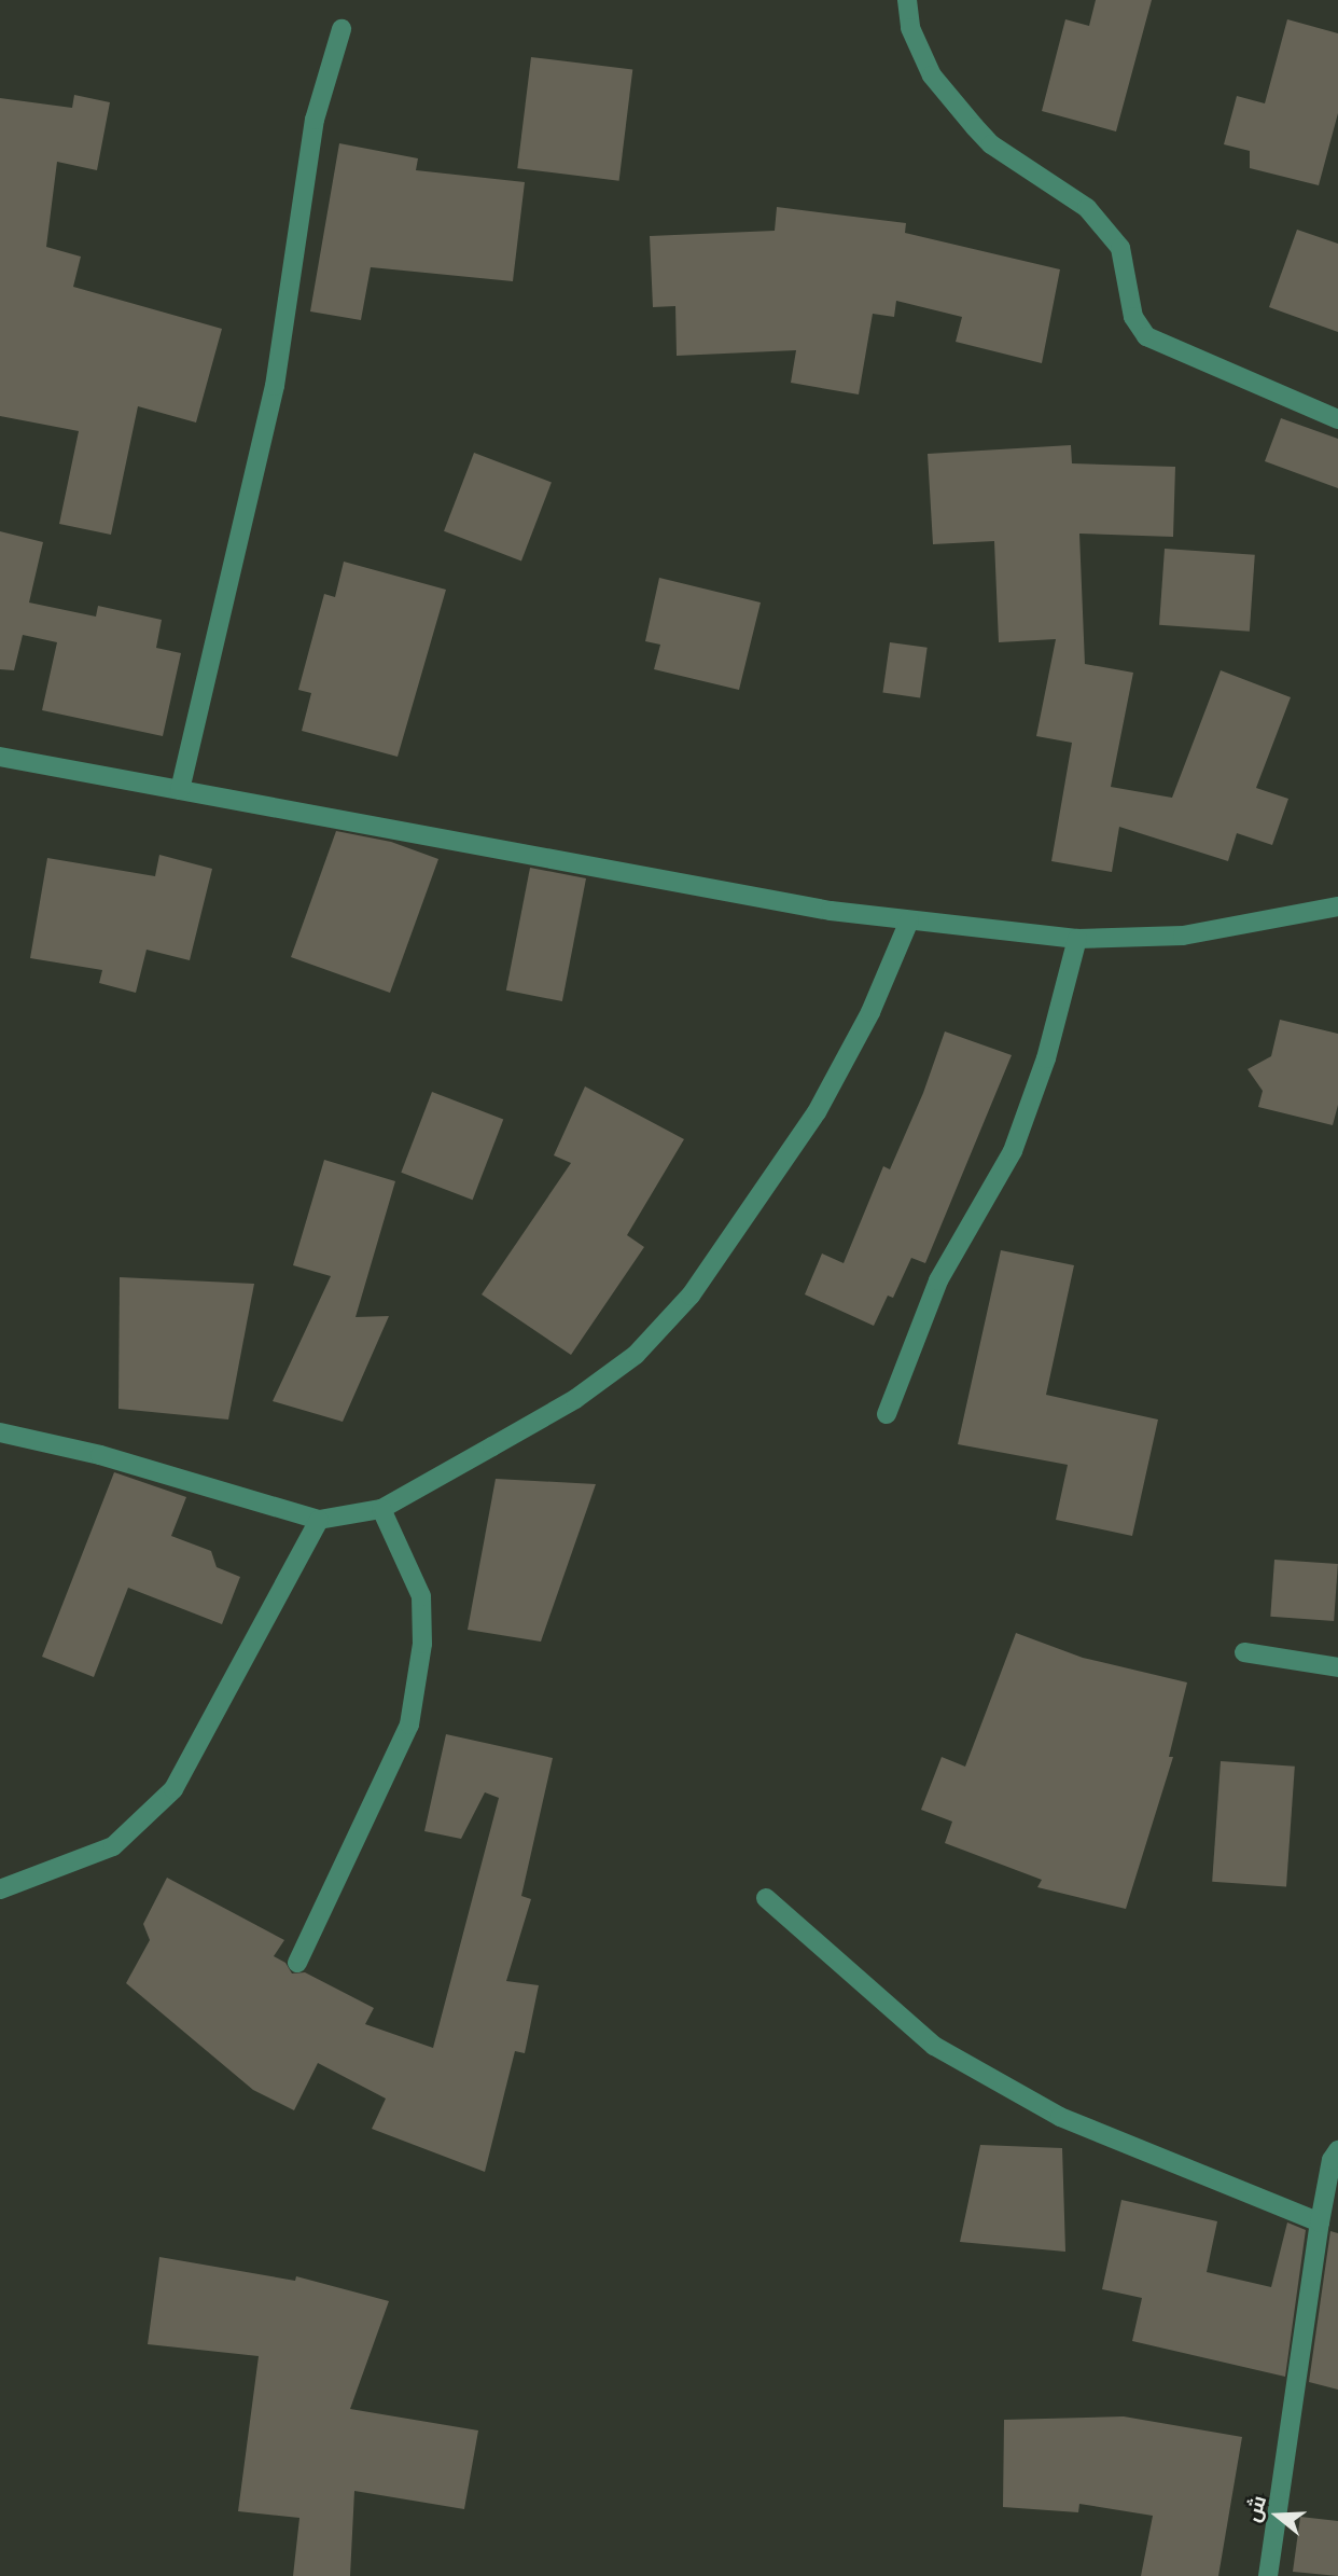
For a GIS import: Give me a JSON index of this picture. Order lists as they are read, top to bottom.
{
  "north": "left"
}
